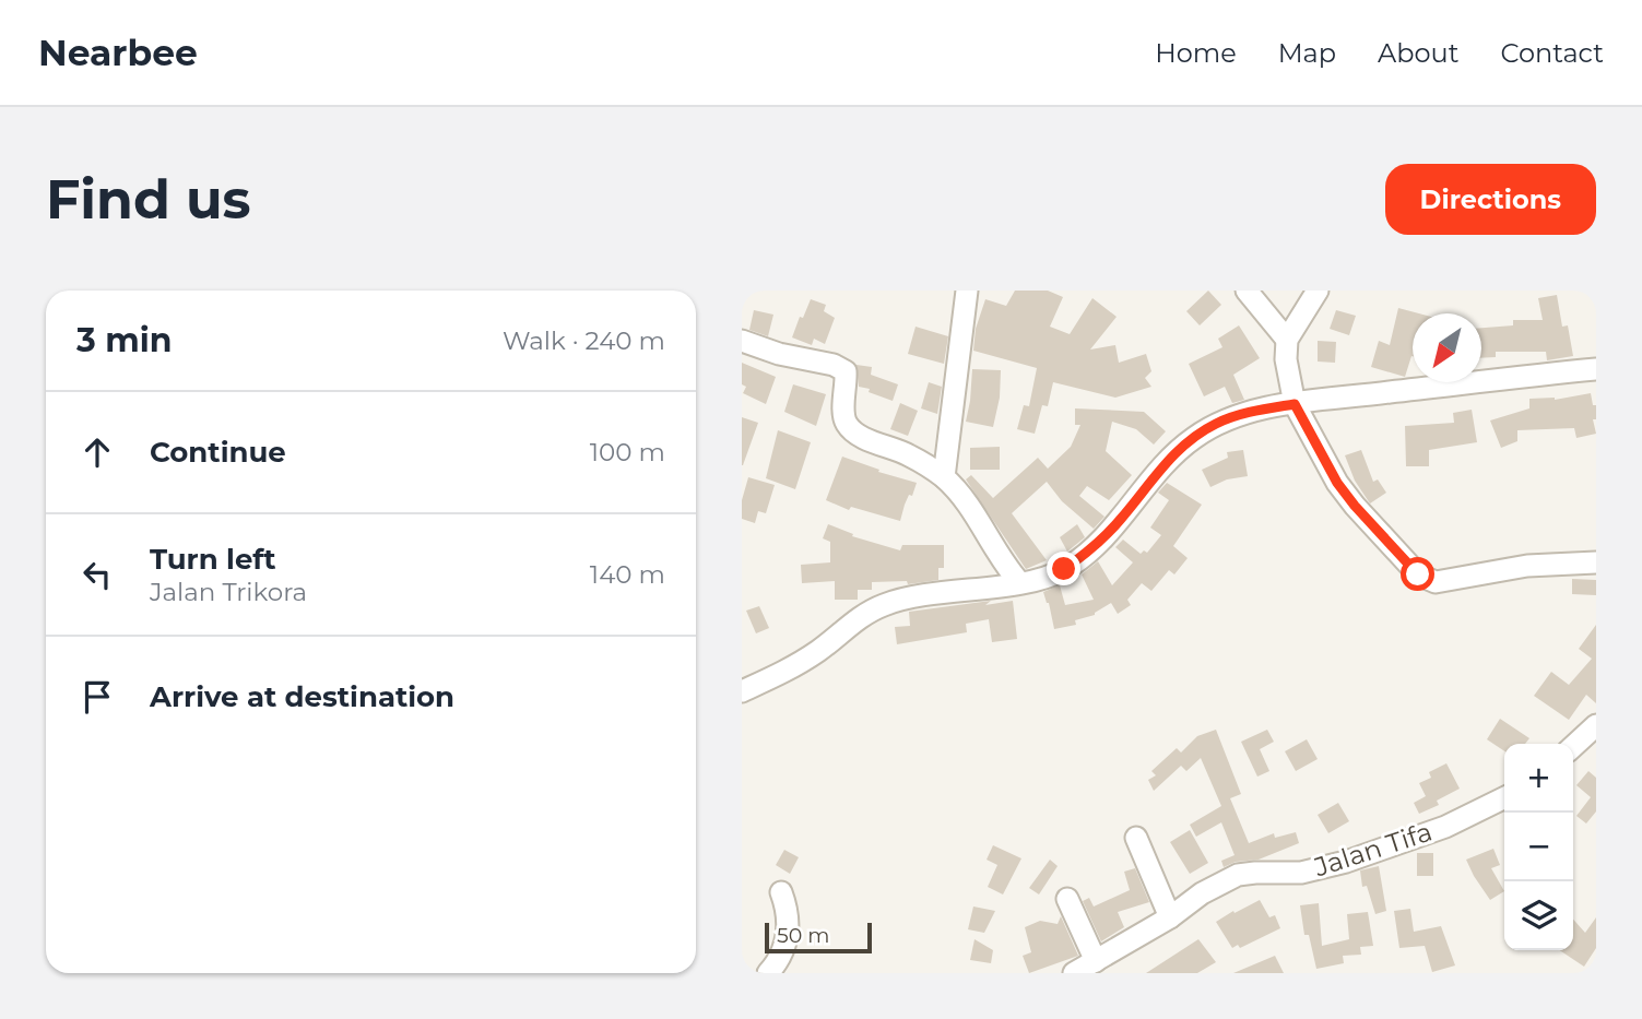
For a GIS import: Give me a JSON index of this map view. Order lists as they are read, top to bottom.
{
  "streets": {
    "street": ["Jalan Tifa"]
  },
  "scale_bar": "50 m",
  "north": "bottom left",
  "page": {
    "header": "Nearbee",
    "nav": [
      "Home",
      "Map",
      "About",
      "Contact"
    ],
    "buttons": "Directions",
    "title": "Find us",
    "heading": ["3 min", "Walk · 240 m"],
    "list": [
      ["Continue", "100 m"],
      ["Turn left", "Jalan Trikora", "140 m"],
      "Arrive at destination"
    ],
    "map_buttons": ["+", "−"],
    "scale": "50 m"
  }
}
